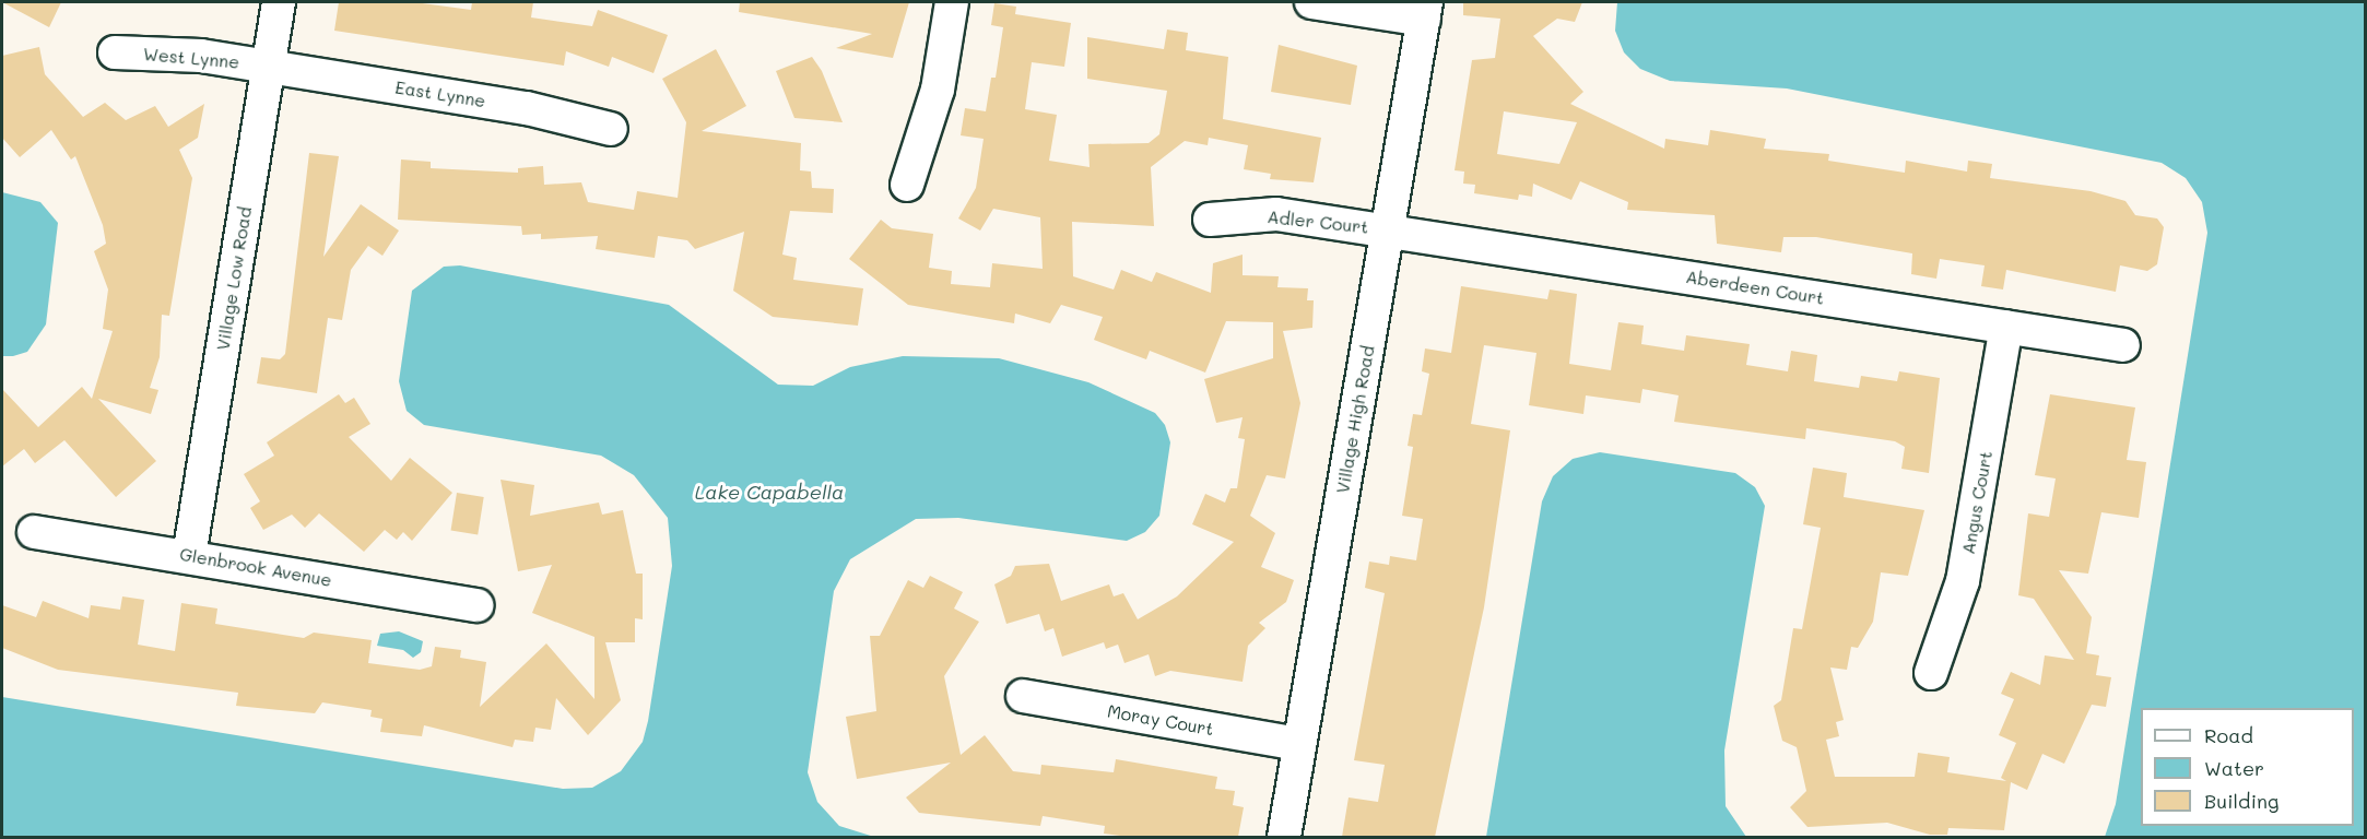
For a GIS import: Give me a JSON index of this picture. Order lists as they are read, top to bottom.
{
  "streets": {
    "street": [
      "West Lynne",
      "East Lynne",
      "Adler Court",
      "Village Low Road",
      "Aberdeen Court",
      "Village High Road",
      "Angus Court",
      "Glenbrook Avenue",
      "Moray Court"
    ]
  },
  "crossings": [
    ["West Lynne", "East Lynne"],
    ["West Lynne", "Village Low Road"],
    ["East Lynne", "Village Low Road"],
    ["Adler Court", "Aberdeen Court"],
    ["Adler Court", "Village High Road"],
    ["Village Low Road", "Glenbrook Avenue"],
    ["Aberdeen Court", "Village High Road"],
    ["Aberdeen Court", "Angus Court"],
    ["Village High Road", "Moray Court"]
  ],
  "water": ["Lake Capabella"],
  "legend": ["Road", "Water", "Building"]
}
